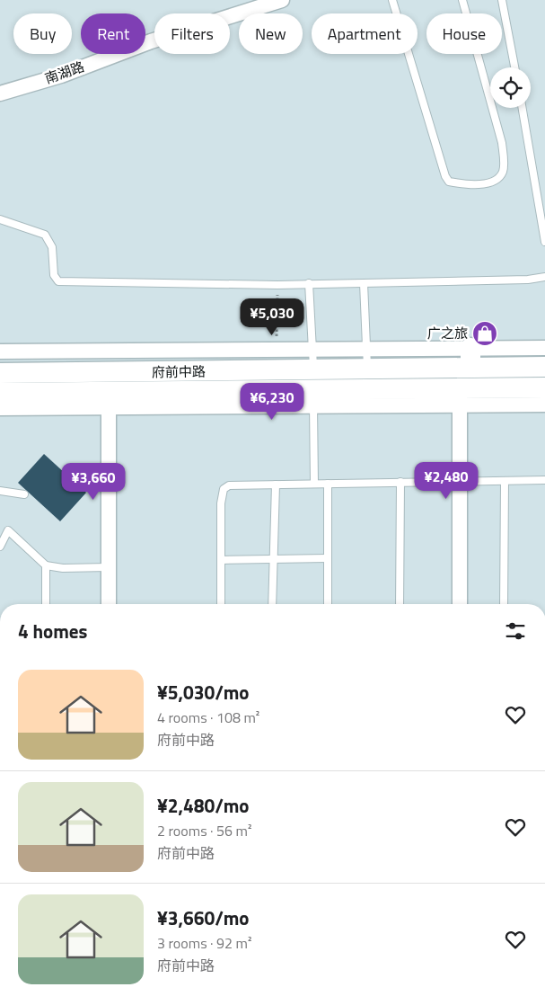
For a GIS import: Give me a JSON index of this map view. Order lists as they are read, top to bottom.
{
  "streets": {
    "main road": ["府前中路"],
    "street": ["南湖路"]
  },
  "places": {
    "shop": ["广之旅"]
  },
  "page": {
    "chip": [
      "Buy",
      "Rent",
      "Filters",
      "New",
      "Apartment",
      "House"
    ],
    "price": [
      "¥5,030",
      "¥6,230",
      "¥2,480",
      "¥3,660"
    ],
    "heading": "4 homes",
    "list": [
      {
        "name": "¥5,030/mo",
        "note": "4 rooms · 108 m² · 府前中路"
      },
      {
        "name": "¥2,480/mo",
        "note": "2 rooms · 56 m² · 府前中路"
      },
      {
        "name": "¥3,660/mo",
        "note": "3 rooms · 92 m² · 府前中路"
      }
    ]
  }
}
